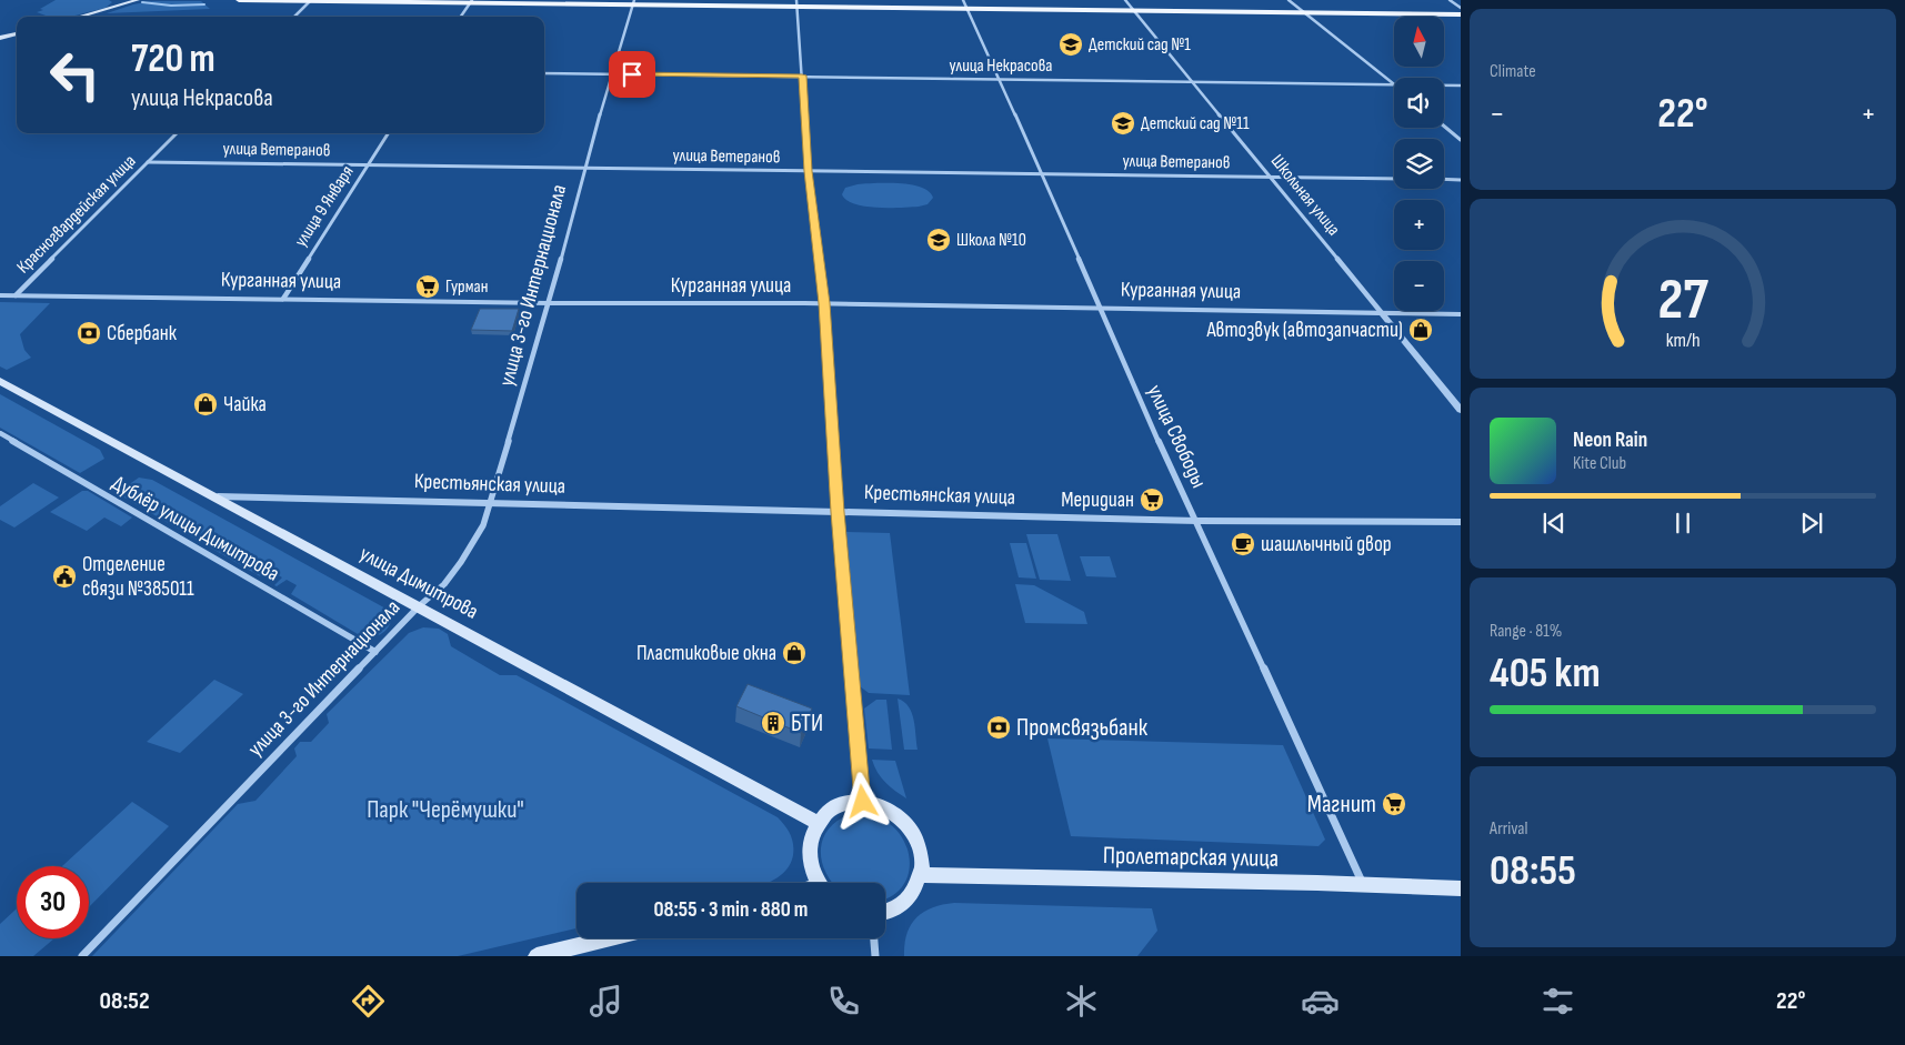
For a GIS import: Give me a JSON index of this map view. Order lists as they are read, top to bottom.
{
  "streets": {
    "main road": ["улица Димитрова", "Пролетарская улица"],
    "street": [
      "улица Некрасова",
      "улица Ветеранов",
      "Школьная улица",
      "улица 9 Января",
      "Красногвардейская улица",
      "Курганная улица",
      "улица 3-го Интернационала",
      "улица Свободы",
      "Крестьянская улица",
      "Дублёр улицы Димитрова"
    ]
  },
  "crossings": [
    ["улица Некрасова", "Школьная улица"],
    ["улица Некрасова", "улица 3-го Интернационала"],
    ["улица Некрасова", "улица Свободы"],
    ["улица Ветеранов", "Школьная улица"],
    ["улица Ветеранов", "улица 9 Января"],
    ["улица Ветеранов", "Красногвардейская улица"],
    ["улица Ветеранов", "улица 3-го Интернационала"],
    ["улица Ветеранов", "улица Свободы"],
    ["Школьная улица", "Курганная улица"],
    ["улица 9 Января", "Курганная улица"],
    ["Красногвардейская улица", "Курганная улица"],
    ["Курганная улица", "улица 3-го Интернационала"],
    ["Курганная улица", "улица Свободы"],
    ["улица 3-го Интернационала", "Крестьянская улица"],
    ["улица 3-го Интернационала", "Дублёр улицы Димитрова"],
    ["улица 3-го Интернационала", "улица Димитрова"],
    ["улица Свободы", "Крестьянская улица"],
    ["улица Свободы", "Пролетарская улица"],
    ["Крестьянская улица", "улица Димитрова"]
  ],
  "parks": ["Парк \"Черёмушки\""],
  "places": {
    "school or university": ["Детский сад №1", "Детский сад №11", "Школа №10"],
    "supermarket": ["Гурман", "Меридиан", "Магнит"],
    "shop": ["Автозвук (автозапчасти)", "Чайка", "Пластиковые окна"],
    "bank": ["Сбербанк", "Промсвязьбанк"],
    "cafe": ["шашлычный двор"],
    "public building": ["Отделение связи №385011"],
    "building": ["БТИ"]
  },
  "north": "top",
  "page": {
    "tile": [
      "Climate",
      ["Range · 81%", "405 km"],
      ["Arrival", "08:55"]
    ],
    "map_buttons": ["+", "−"],
    "turn": ["720 m", "улица Некрасова"],
    "heat": ["−", "22°", "+"],
    "song": ["Neon Rain", "Kite Club"],
    "limit": "30",
    "trip": "08:55 · 3 min · 880 m",
    "tabs": ["08:52", "22°"],
    "gauge": ["27", "km/h"]
  }
}
